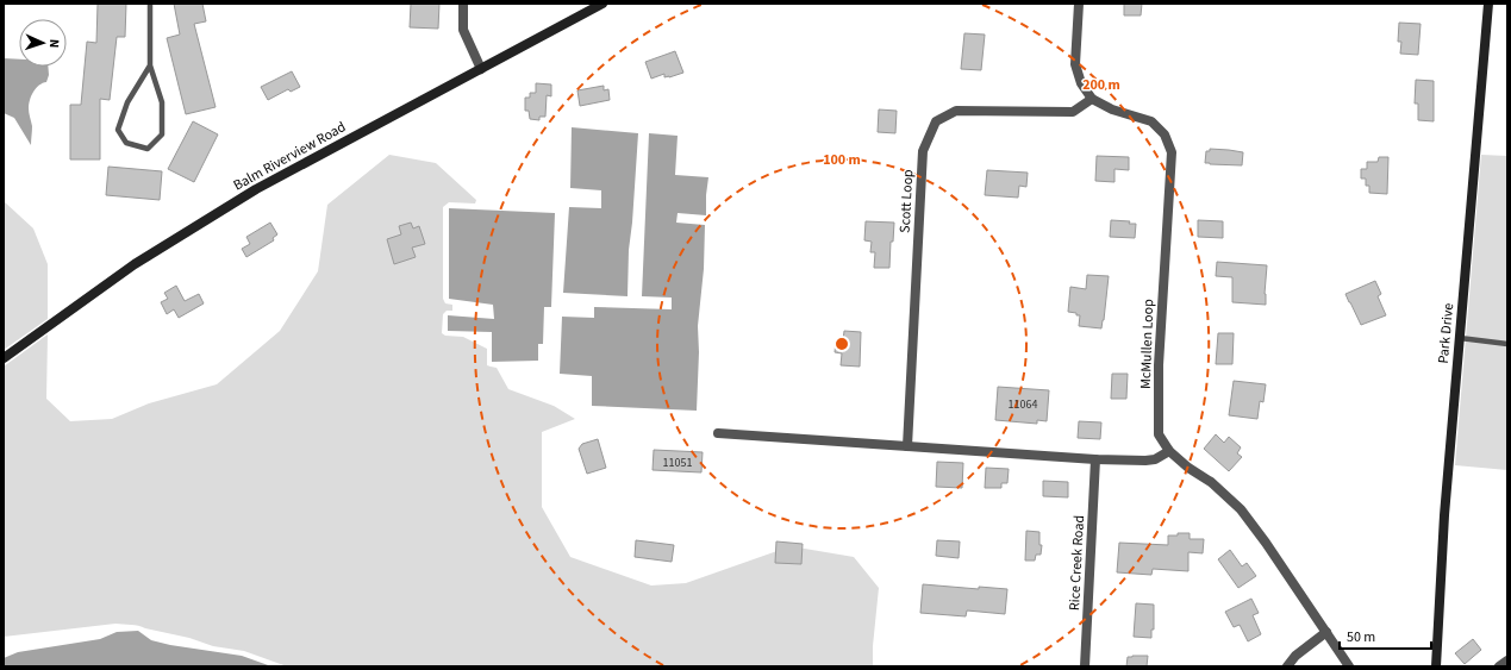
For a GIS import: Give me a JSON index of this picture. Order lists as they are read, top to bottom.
{
  "streets": {
    "main road": ["Balm Riverview Road", "Park Drive"],
    "street": ["Scott Loop", "McMullen Loop", "Rice Creek Road"]
  },
  "crossings": [
    ["Scott Loop", "McMullen Loop"]
  ],
  "house_numbers": ["11064", "11051"],
  "scale_bar": "50 m",
  "north": "right",
  "rings": ["200 m", "100 m"]
}
